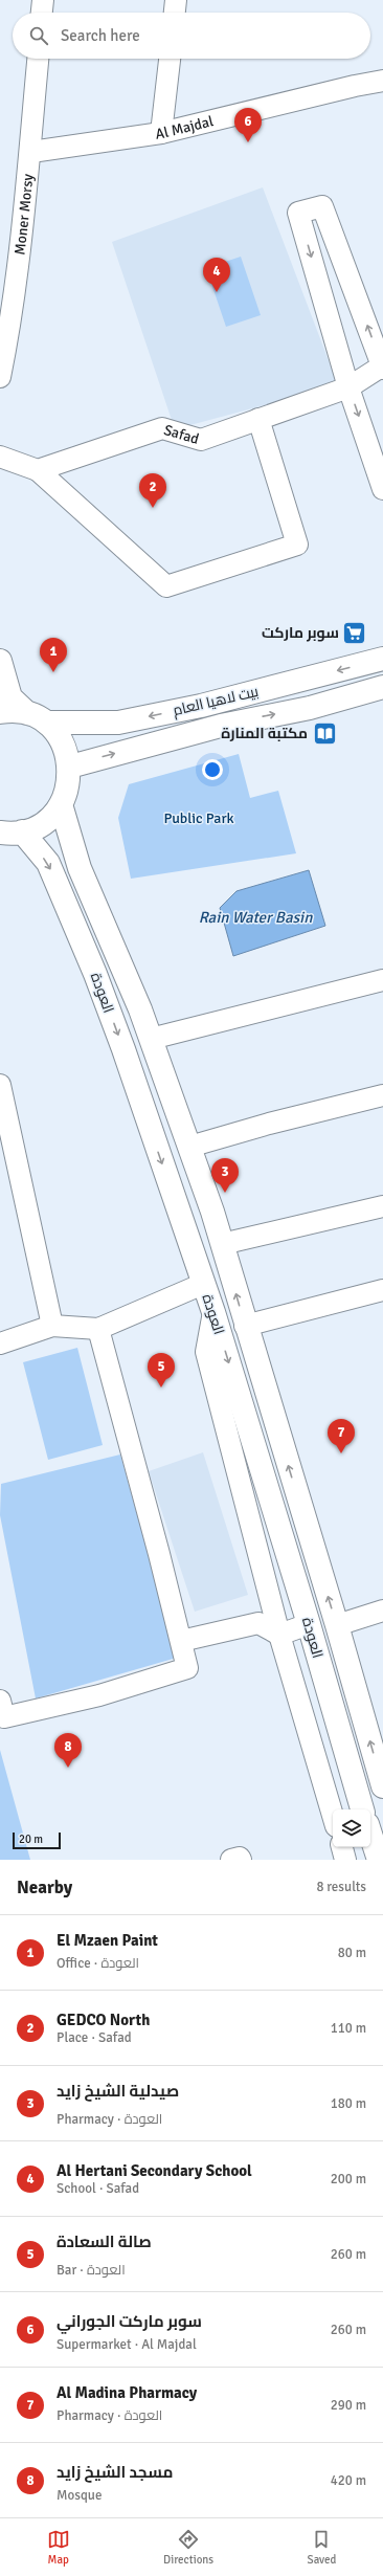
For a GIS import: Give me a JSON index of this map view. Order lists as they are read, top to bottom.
{
  "streets": {
    "main road": ["بيت لاهيا العام", "العودة"],
    "street": ["Al Majdal", "Moner Morsy", "Safad"]
  },
  "crossings": [
    ["Al Majdal", "Moner Morsy"]
  ],
  "water": ["Rain Water Basin"],
  "parks": ["Public Park"],
  "places": {
    "supermarket": ["سوبر ماركت"],
    "library": ["مكتبة المنارة"]
  },
  "scale_bar": "20 m",
  "page": {
    "search": "Search here",
    "pins": [
      "6",
      "4",
      "2",
      "1",
      "3",
      "5",
      "7",
      "8"
    ],
    "scale": "20 m",
    "heading": ["Nearby", "8 results"],
    "list": [
      {
        "mark": "1",
        "name": "El Mzaen Paint",
        "note": "Office · العودة",
        "value": "80 m"
      },
      {
        "mark": "2",
        "name": "GEDCO North",
        "note": "Place · Safad",
        "value": "110 m"
      },
      {
        "mark": "3",
        "name": "صيدلية الشيخ زايد",
        "note": "Pharmacy · العودة",
        "value": "180 m"
      },
      {
        "mark": "4",
        "name": "Al Hertani Secondary School",
        "note": "School · Safad",
        "value": "200 m"
      },
      {
        "mark": "5",
        "name": "صالة السعادة",
        "note": "Bar · العودة",
        "value": "260 m"
      },
      {
        "mark": "6",
        "name": "سوبر ماركت الجوراني",
        "note": "Supermarket · Al Majdal",
        "value": "260 m"
      },
      {
        "mark": "7",
        "name": "Al Madina Pharmacy",
        "note": "Pharmacy · العودة",
        "value": "290 m"
      },
      {
        "mark": "8",
        "name": "مسجد الشيخ زايد",
        "note": "Mosque",
        "value": "420 m"
      }
    ],
    "nav": ["Map", "Directions", "Saved"]
  }
}
